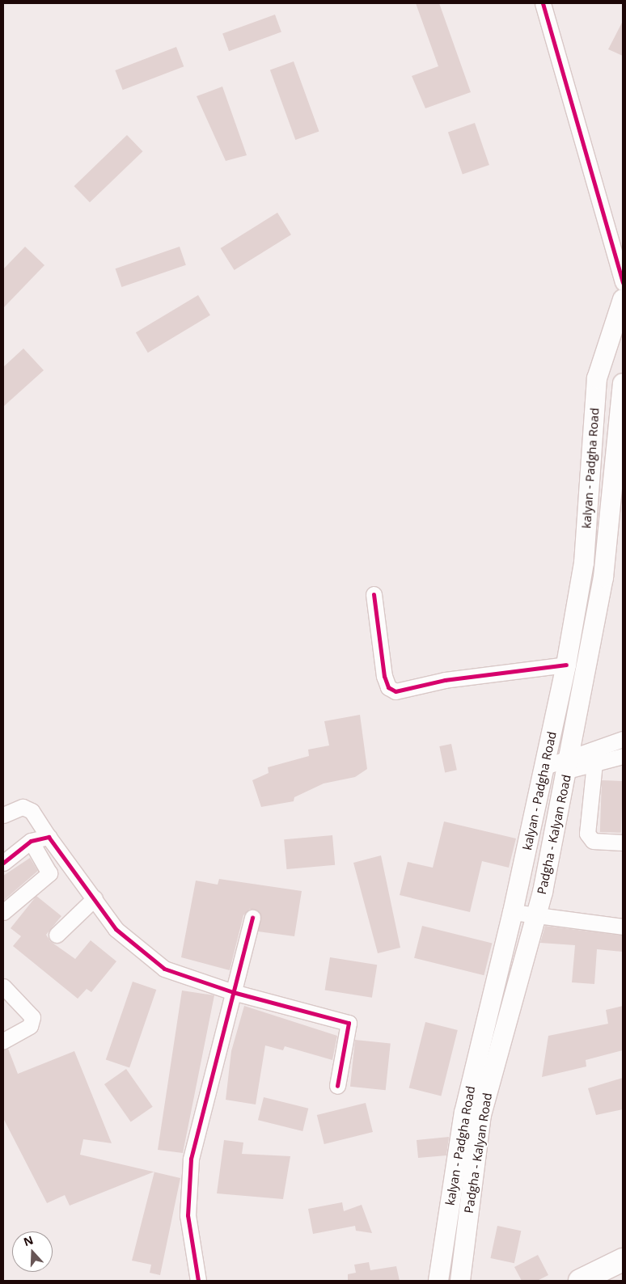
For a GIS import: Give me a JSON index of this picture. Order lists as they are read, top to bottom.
{
  "streets": {
    "main road": ["kalyan - Padgha Road", "Padgha - Kalyan Road"]
  },
  "crossings": [
    ["kalyan - Padgha Road", "Padgha - Kalyan Road"]
  ],
  "north": "top"
}
